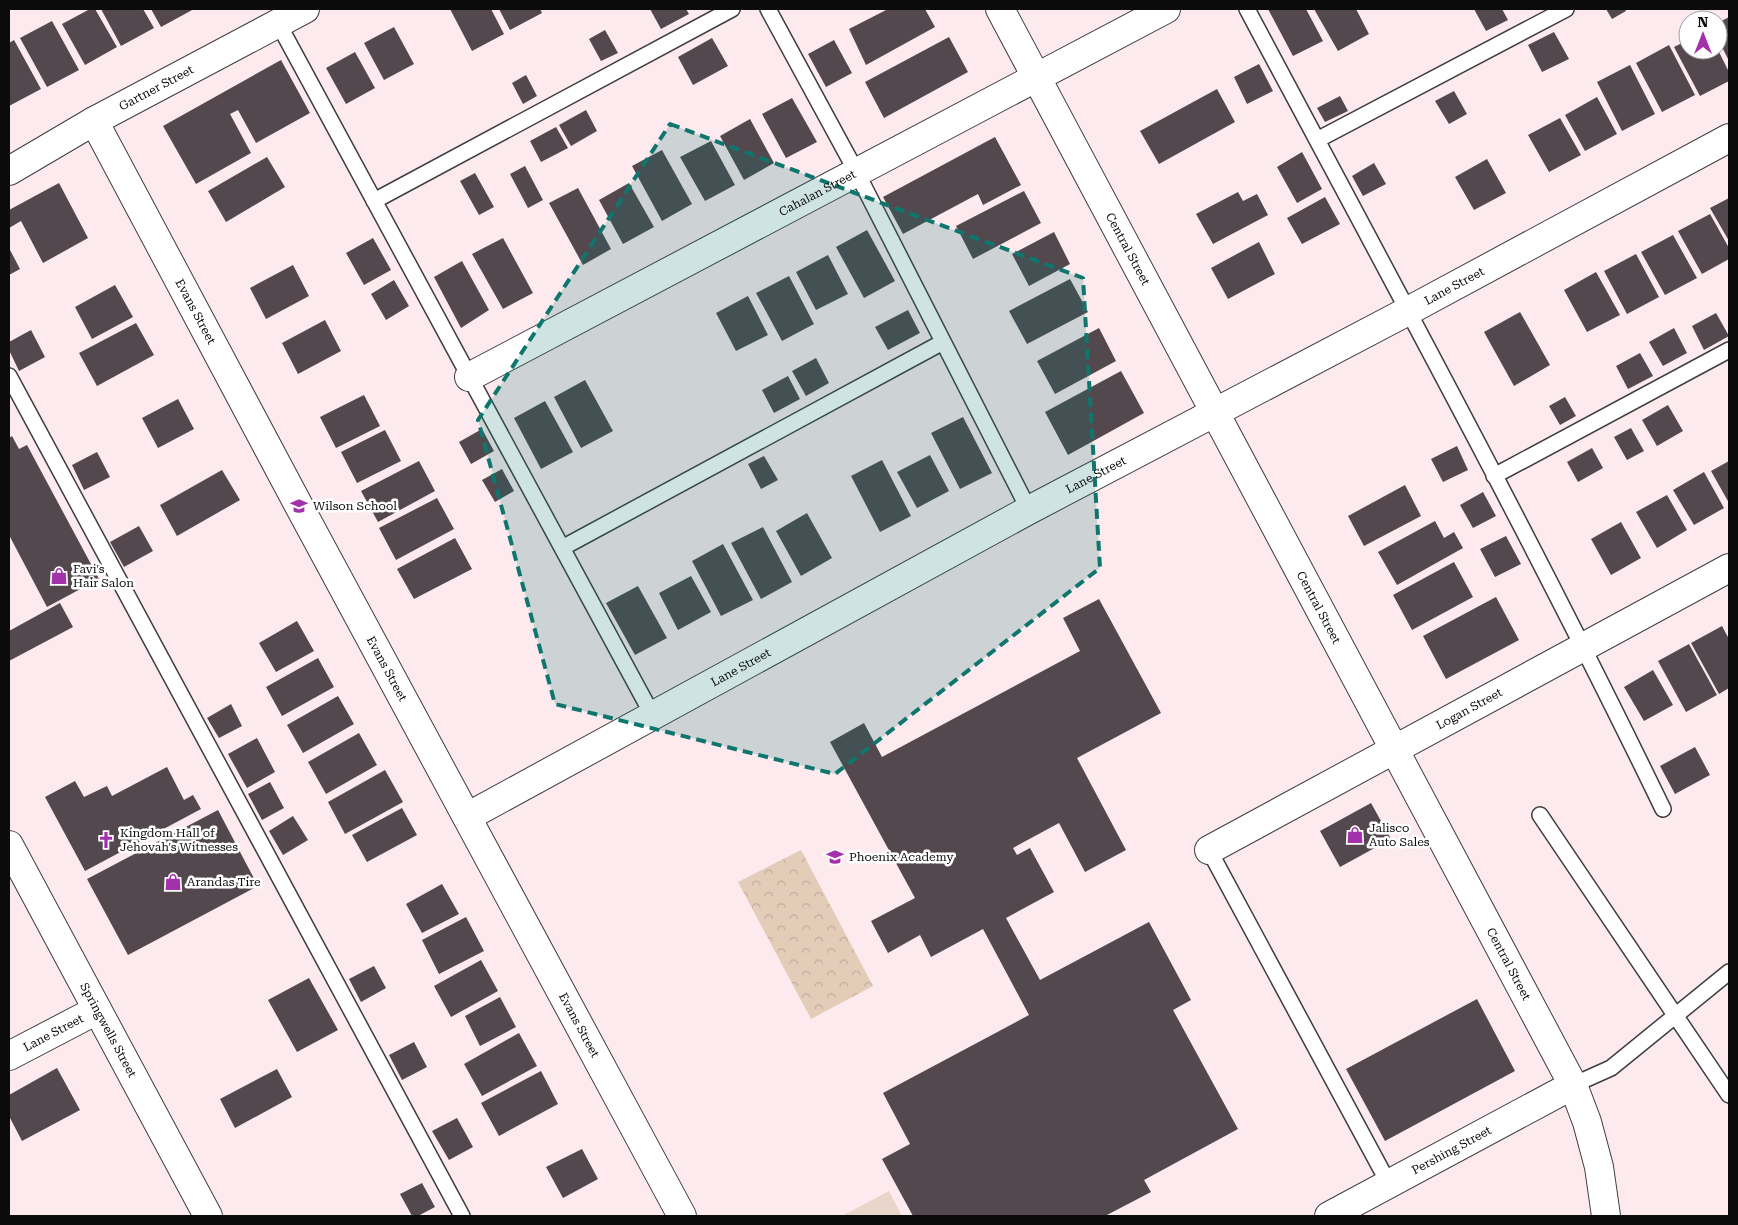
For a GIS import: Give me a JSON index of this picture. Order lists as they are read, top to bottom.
{
  "streets": {
    "street": [
      "Gartner Street",
      "Cahalan Street",
      "Central Street",
      "Lane Street",
      "Evans Street",
      "Logan Street",
      "Springwells Street",
      "Pershing Street"
    ]
  },
  "crossings": [
    ["Gartner Street", "Evans Street"],
    ["Cahalan Street", "Central Street"],
    ["Central Street", "Lane Street"],
    ["Central Street", "Logan Street"],
    ["Central Street", "Pershing Street"],
    ["Lane Street", "Evans Street"],
    ["Lane Street", "Springwells Street"]
  ],
  "places": {
    "school or university": ["Wilson School", "Phoenix Academy"],
    "shop": ["Favi's Hair Salon", "Jalisco Auto Sales", "Arandas Tire"],
    "church": ["Kingdom Hall of Jehovah's Witnesses"]
  },
  "north": "top"
}
